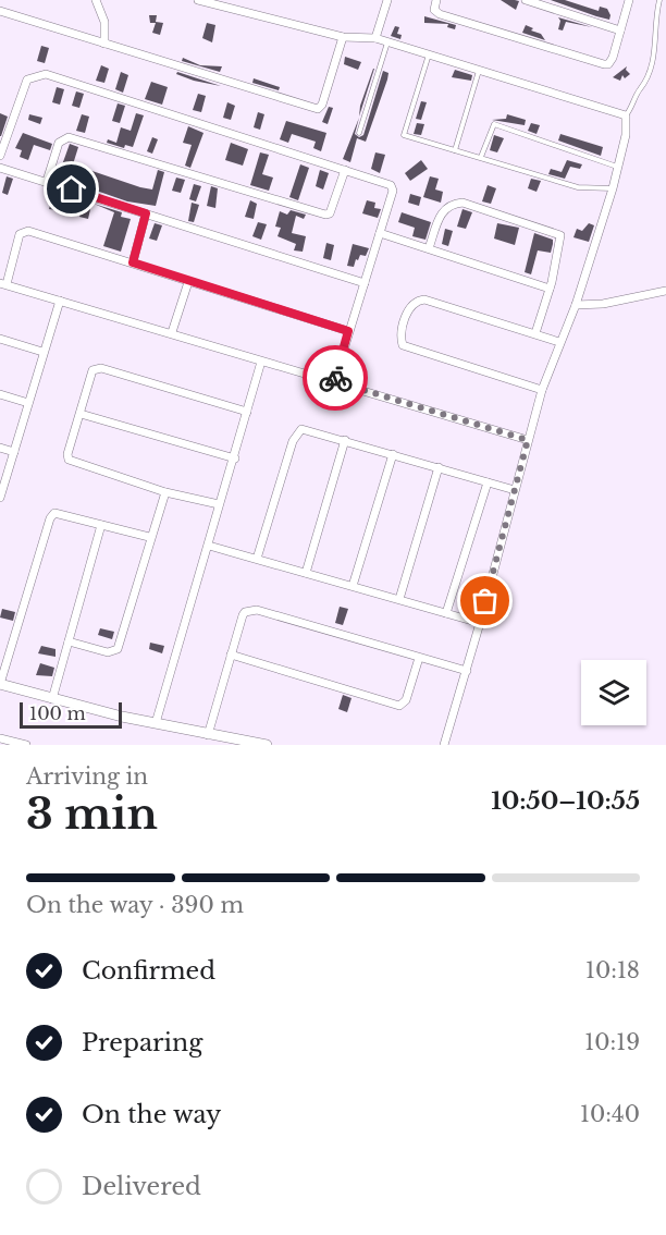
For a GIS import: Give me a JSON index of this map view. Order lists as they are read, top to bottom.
{
  "scale_bar": "100 m",
  "page": {
    "scale": "100 m",
    "heading": ["3 min", "Arriving in", "10:50–10:55"],
    "bar": "On the way · 390 m",
    "list": [
      ["Confirmed", "10:18"],
      ["Preparing", "10:19"],
      ["On the way", "10:40"],
      "Delivered"
    ]
  }
}
